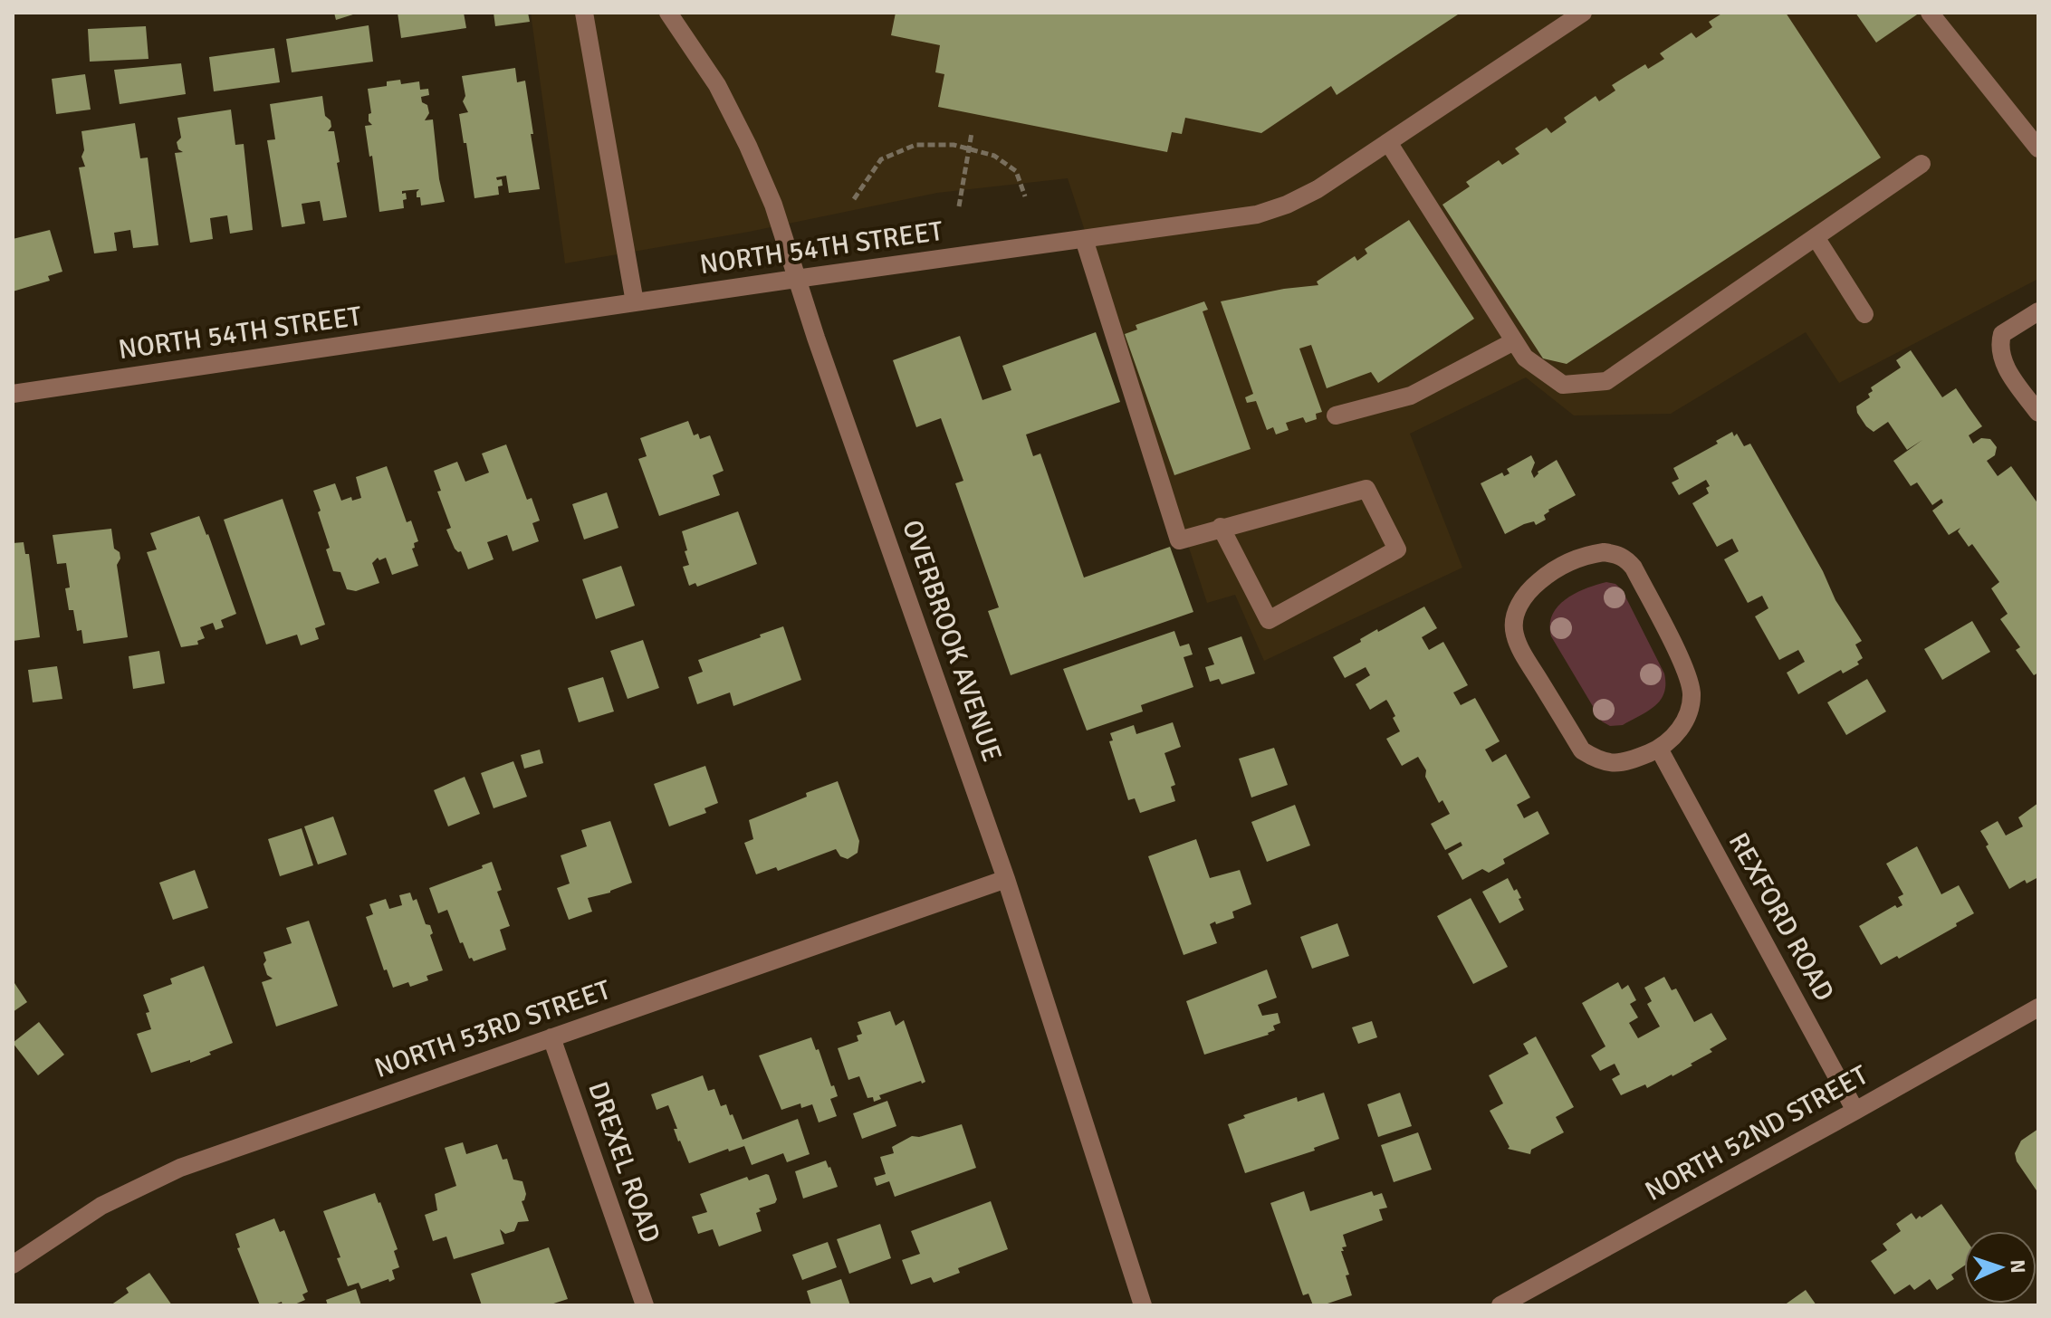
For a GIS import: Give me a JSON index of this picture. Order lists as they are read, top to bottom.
{
  "streets": {
    "street": [
      "NORTH 54TH STREET",
      "OVERBROOK AVENUE",
      "REXFORD ROAD",
      "NORTH 53RD STREET",
      "NORTH 52ND STREET",
      "DREXEL ROAD"
    ]
  },
  "crossings": [
    ["NORTH 54TH STREET", "OVERBROOK AVENUE"],
    ["OVERBROOK AVENUE", "NORTH 53RD STREET"],
    ["REXFORD ROAD", "NORTH 52ND STREET"],
    ["NORTH 53RD STREET", "DREXEL ROAD"]
  ],
  "north": "right"
}
